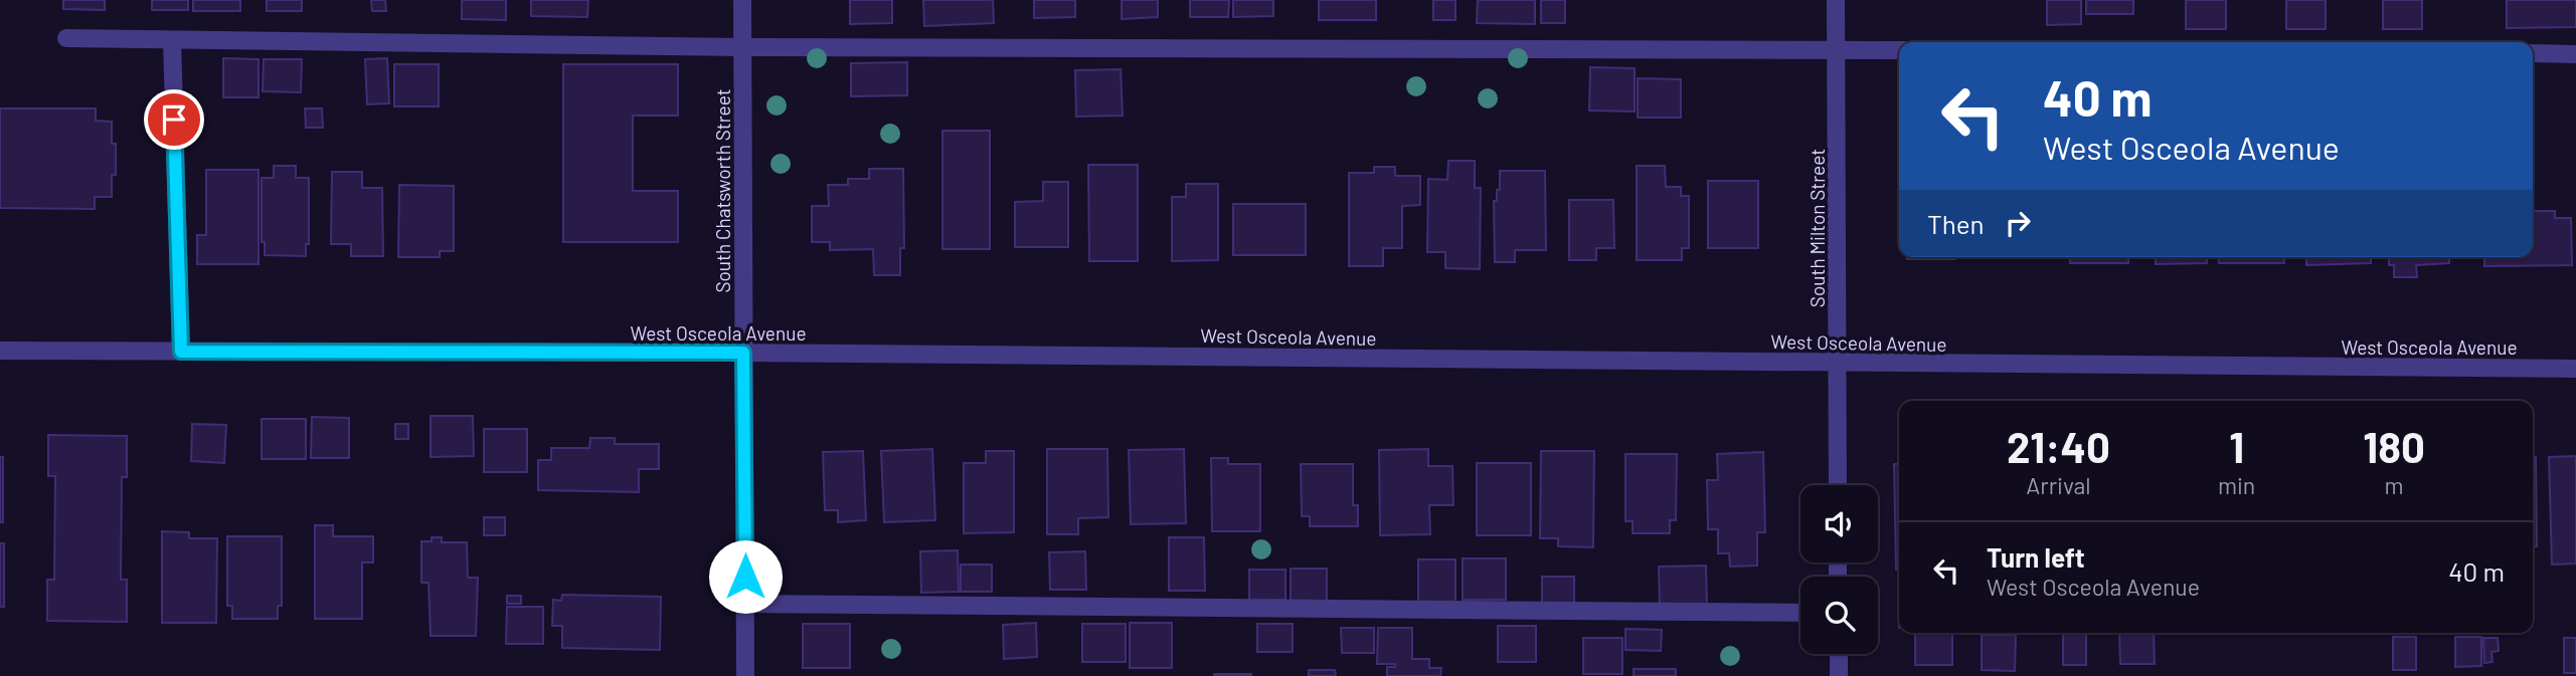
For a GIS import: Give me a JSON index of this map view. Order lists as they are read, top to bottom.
{
  "streets": {
    "street": ["South Chatsworth Street", "South Milton Street", "West Osceola Avenue"]
  },
  "crossings": [
    ["South Chatsworth Street", "West Osceola Avenue"],
    ["South Milton Street", "West Osceola Avenue"]
  ],
  "page": {
    "turn": ["40 m", "West Osceola Avenue"],
    "then": "Then",
    "eta": [
      "21:40",
      "Arrival",
      "1",
      "min",
      "180",
      "m"
    ],
    "list": [
      {
        "name": "Turn left",
        "note": "West Osceola Avenue",
        "value": "40 m"
      }
    ]
  }
}
